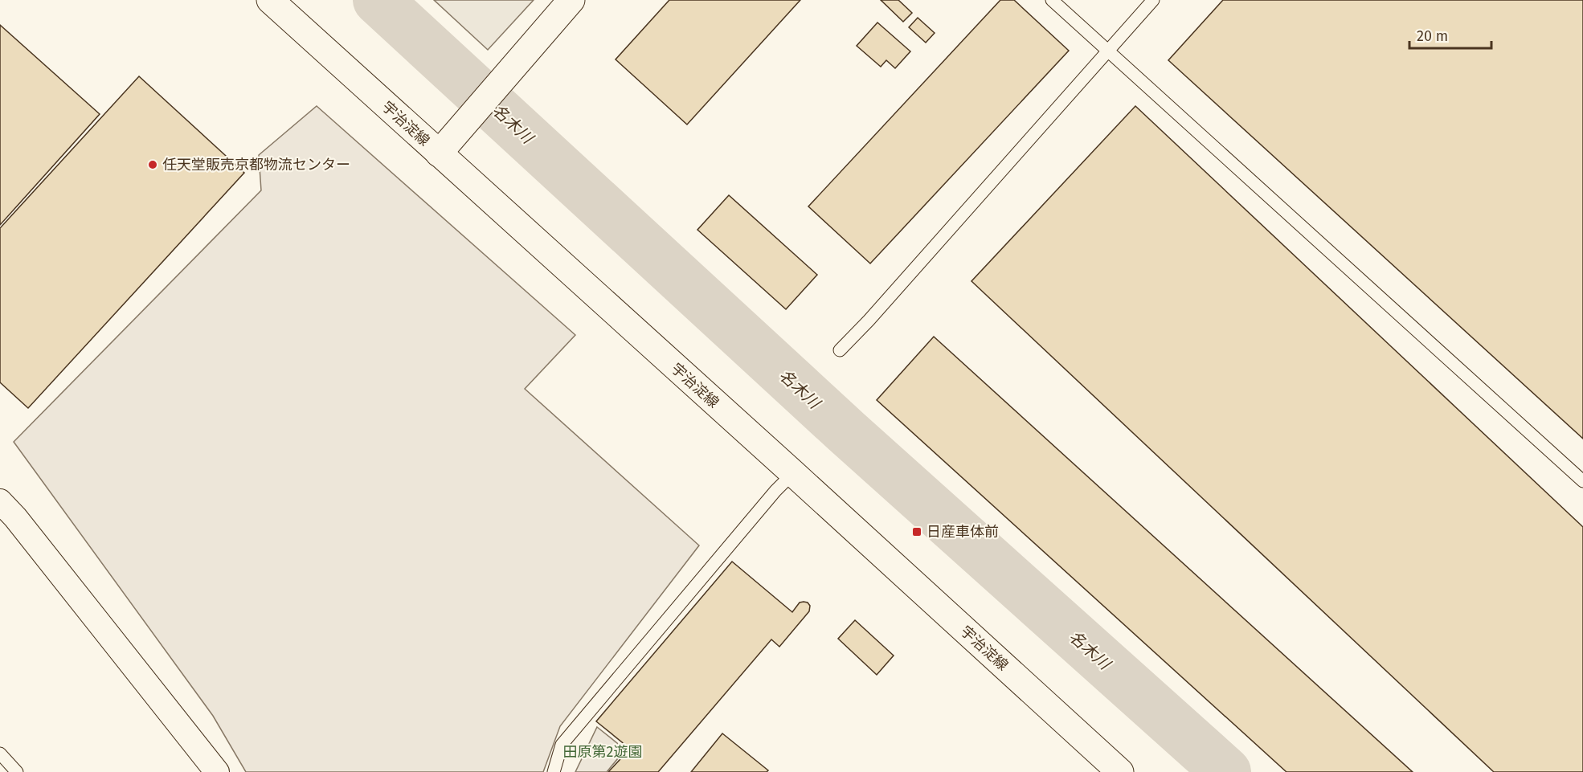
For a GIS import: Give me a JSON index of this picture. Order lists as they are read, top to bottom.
{
  "streets": {
    "main road": ["宇治淀線"]
  },
  "water": ["名木川"],
  "parks": ["田原第2遊園"],
  "places": {
    "other": ["任天堂販売京都物流センター"],
    "transit": ["日産車体前"]
  },
  "scale_bar": "20 m"
}
